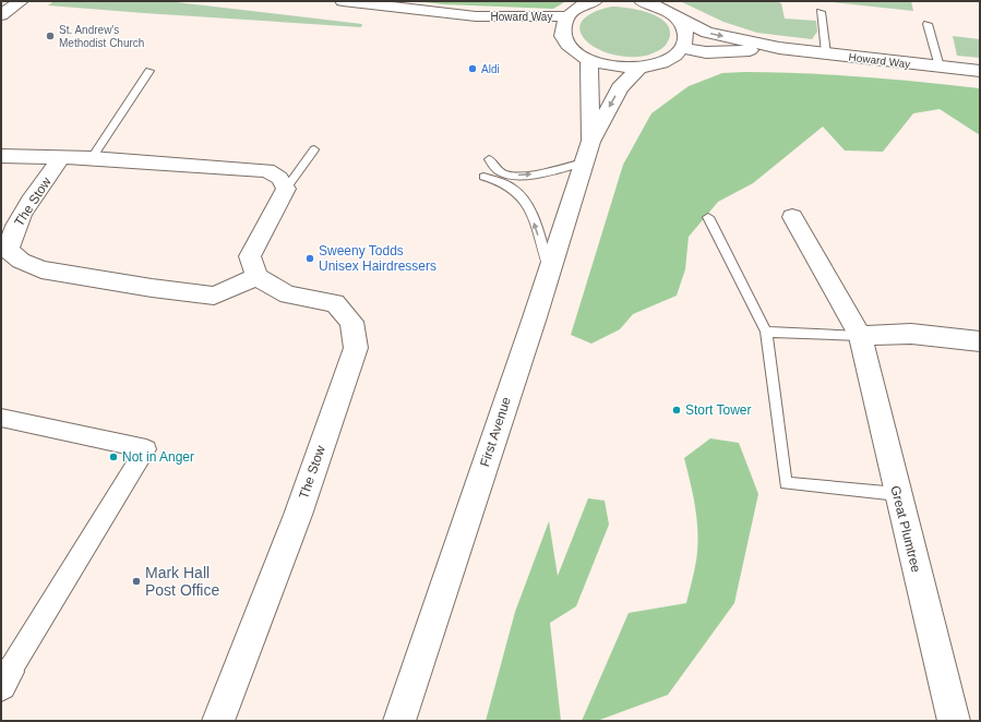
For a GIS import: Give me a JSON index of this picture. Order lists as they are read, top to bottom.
{
  "streets": {
    "street": [
      "Howard Way",
      "The Stow",
      "First Avenue",
      "Great Plumtree"
    ]
  },
  "places": [
    "St. Andrew's Methodist Church",
    "Aldi",
    "Sweeny Todds Unisex Hairdressers",
    "Stort Tower",
    "Not in Anger",
    "Mark Hall Post Office"
  ]
}
